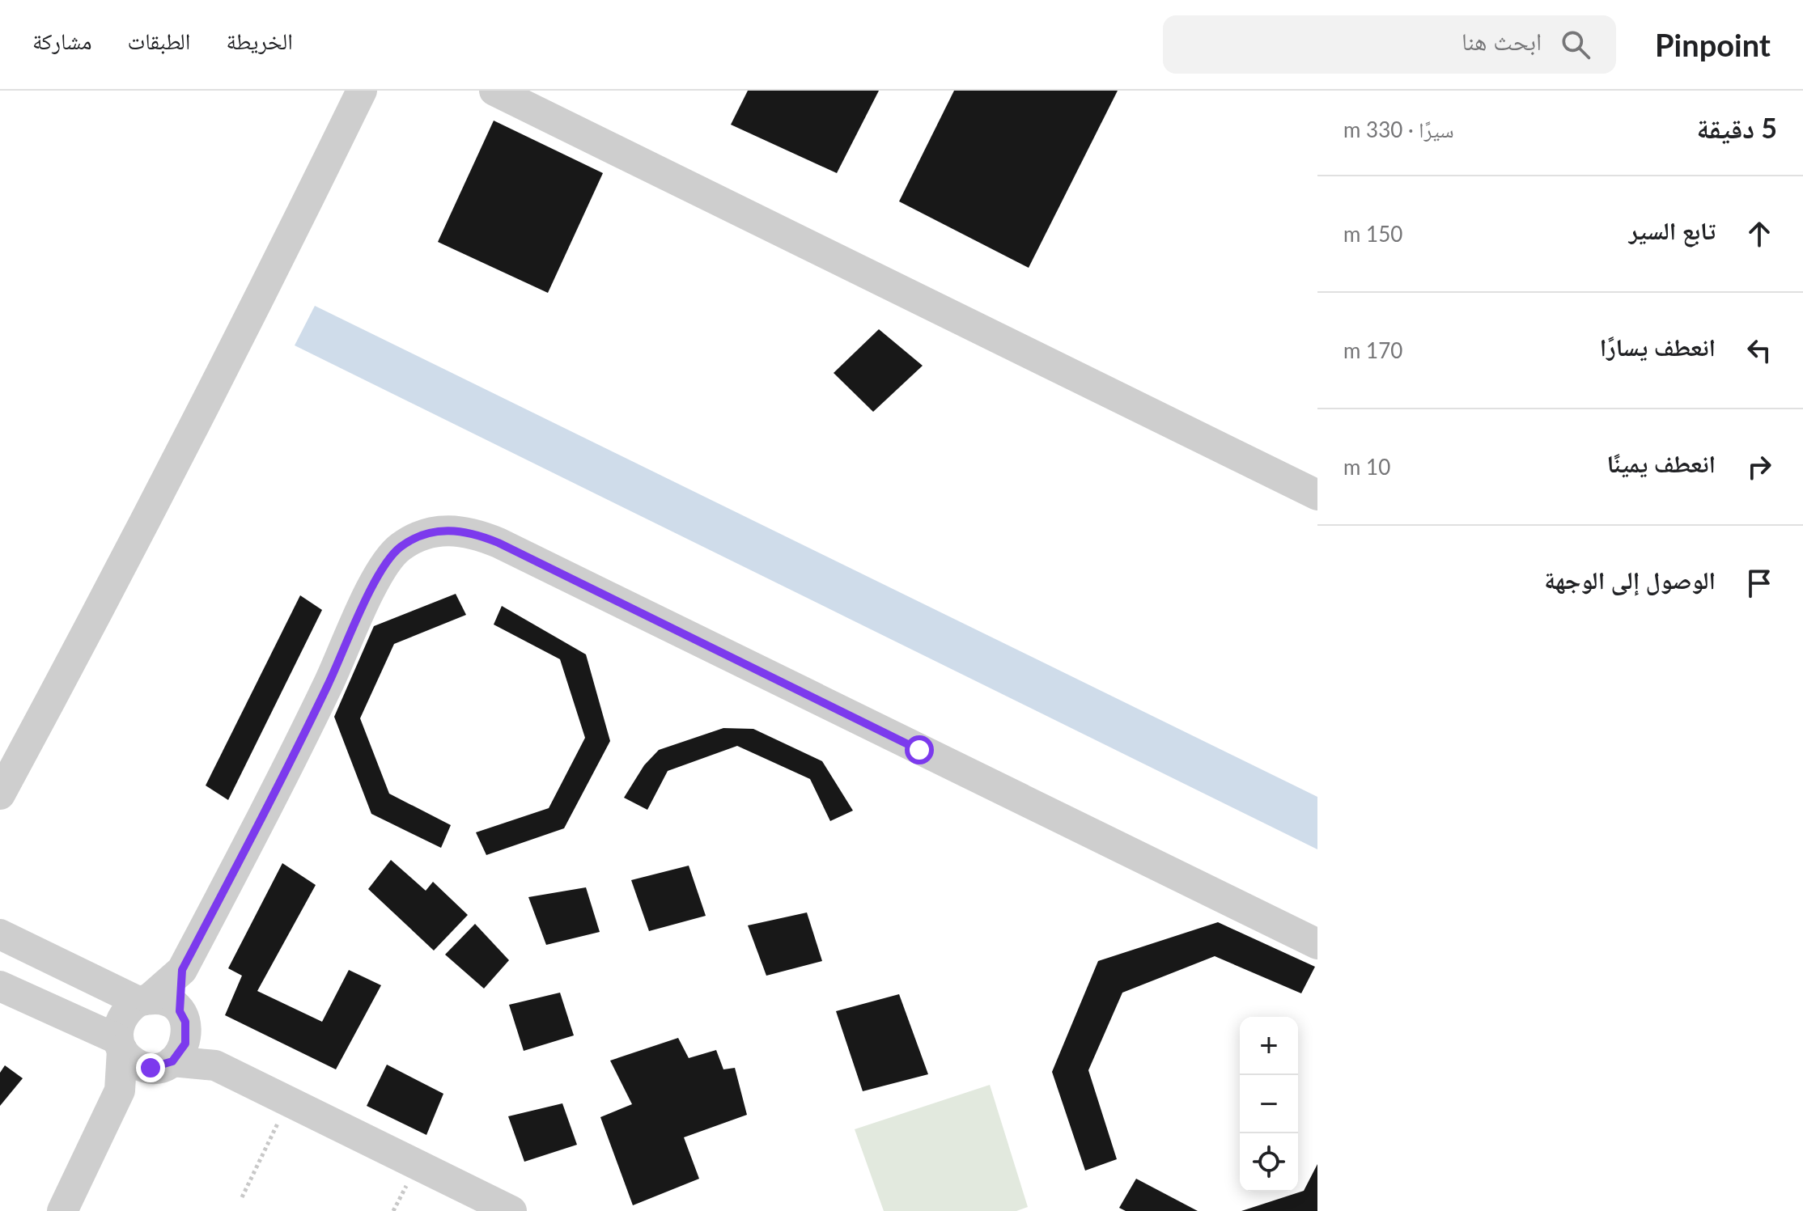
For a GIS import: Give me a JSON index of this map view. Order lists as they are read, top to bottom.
{
  "page": {
    "header": "Pinpoint",
    "search": "ابحث هنا",
    "nav": ["الخريطة", "الطبقات", "مشاركة"],
    "heading": ["5 دقيقة", "سيرًا · 330 m"],
    "list": [
      ["تابع السير", "150 m"],
      ["انعطف يسارًا", "170 m"],
      ["انعطف يمينًا", "10 m"],
      "الوصول إلى الوجهة"
    ],
    "map_buttons": ["+", "−"]
  }
}
